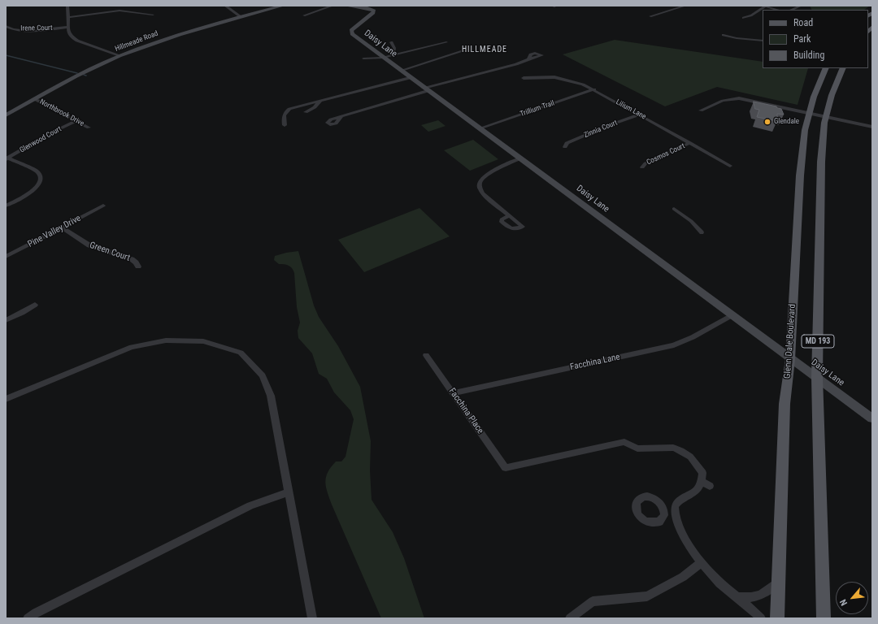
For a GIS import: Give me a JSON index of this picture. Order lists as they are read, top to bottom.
{
  "streets": {
    "main road": ["Glenn Dale Boulevard", "MD 193"],
    "street": [
      "Irene Court",
      "Hillmeade Road",
      "Daisy Lane",
      "Trillium Trail",
      "Lilium Lane",
      "Northbrook Drive",
      "Zinnia Court",
      "Glenwood Court",
      "Cosmos Court",
      "Pine Valley Drive",
      "Green Court",
      "Facchina Lane",
      "Facchina Place"
    ]
  },
  "crossings": [
    ["Hillmeade Road", "Northbrook Drive"],
    ["Daisy Lane", "Trillium Trail"],
    ["Daisy Lane", "Glenn Dale Boulevard"],
    ["Daisy Lane", "MD 193"],
    ["Daisy Lane", "Facchina Lane"],
    ["Trillium Trail", "Lilium Lane"],
    ["Lilium Lane", "Zinnia Court"],
    ["Lilium Lane", "Cosmos Court"],
    ["Northbrook Drive", "Glenwood Court"],
    ["Pine Valley Drive", "Green Court"],
    ["Facchina Lane", "Facchina Place"]
  ],
  "districts": ["HILLMEADE"],
  "places": ["Glendale"],
  "legend": ["Road", "Park", "Building"],
  "north": "bottom left"
}
